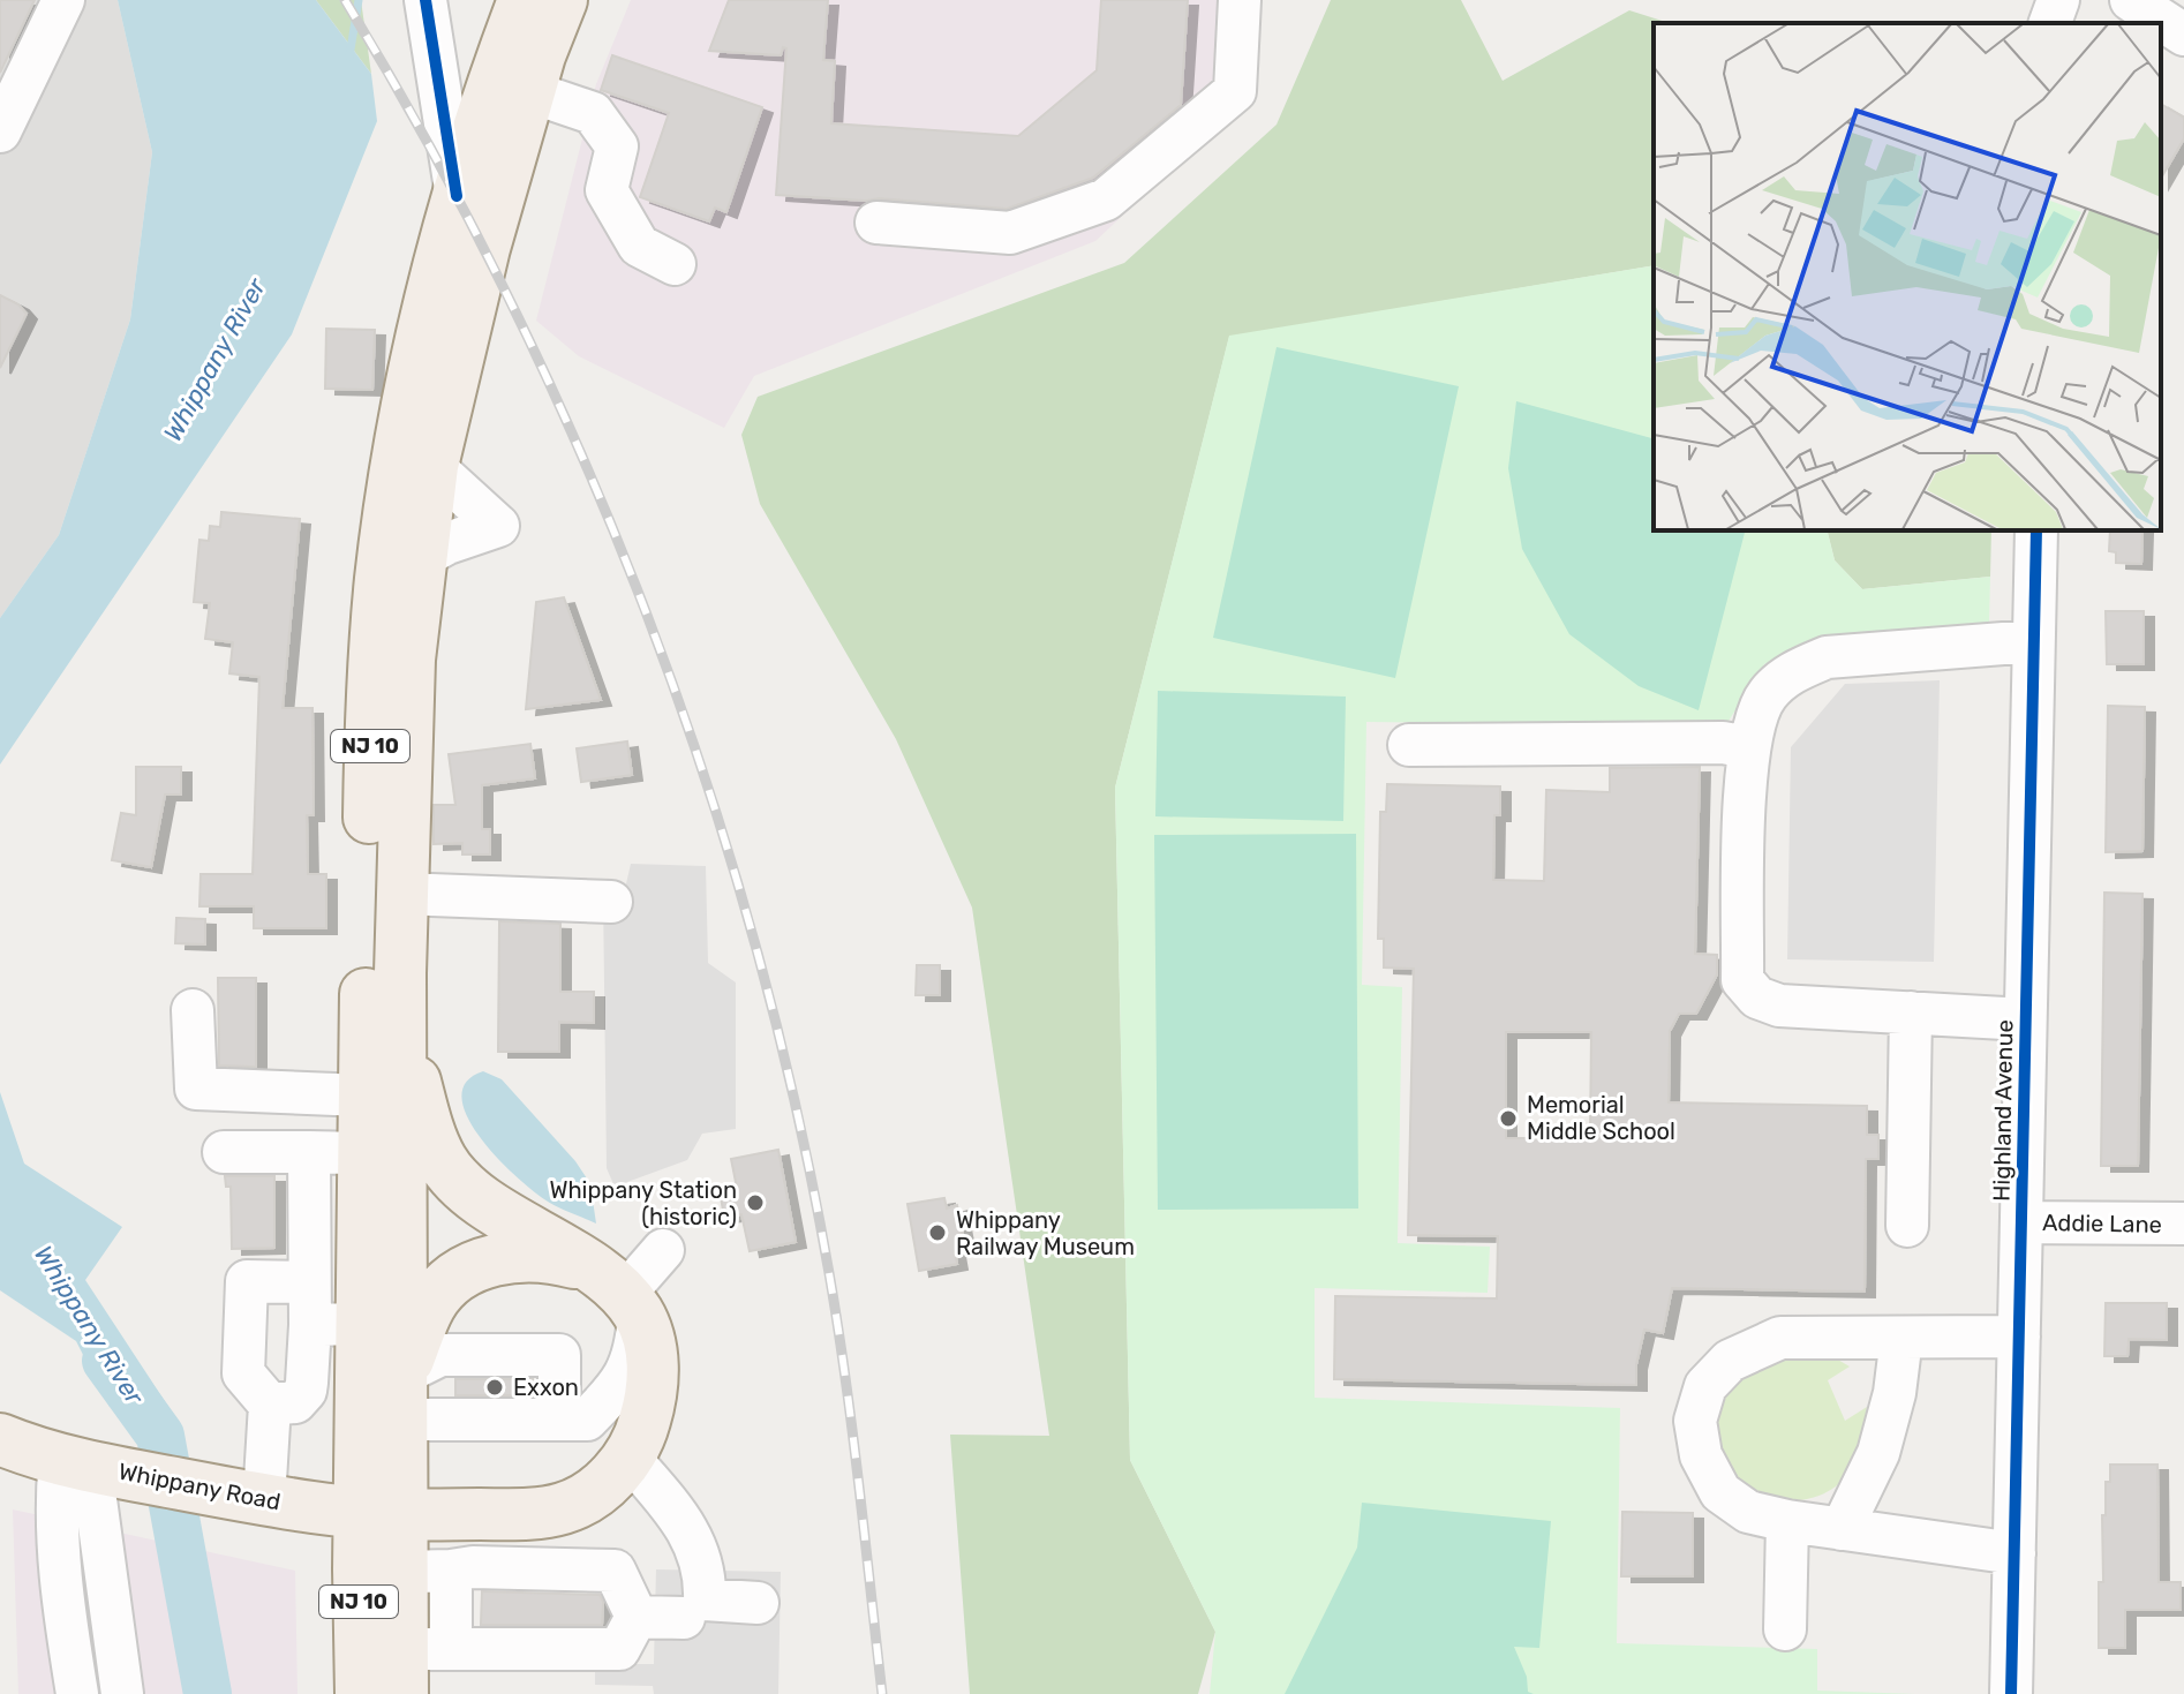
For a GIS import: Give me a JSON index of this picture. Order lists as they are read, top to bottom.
{
  "streets": {
    "main road": ["NJ 10", "Whippany Road"],
    "street": ["Highland Avenue", "Addie Lane"]
  },
  "crossings": [
    ["NJ 10", "Whippany Road"],
    ["Highland Avenue", "Addie Lane"]
  ],
  "water": ["Whippany River"],
  "places": [
    "Memorial Middle School",
    "Whippany Station (historic)",
    "Whippany Railway Museum",
    "Exxon"
  ]
}
